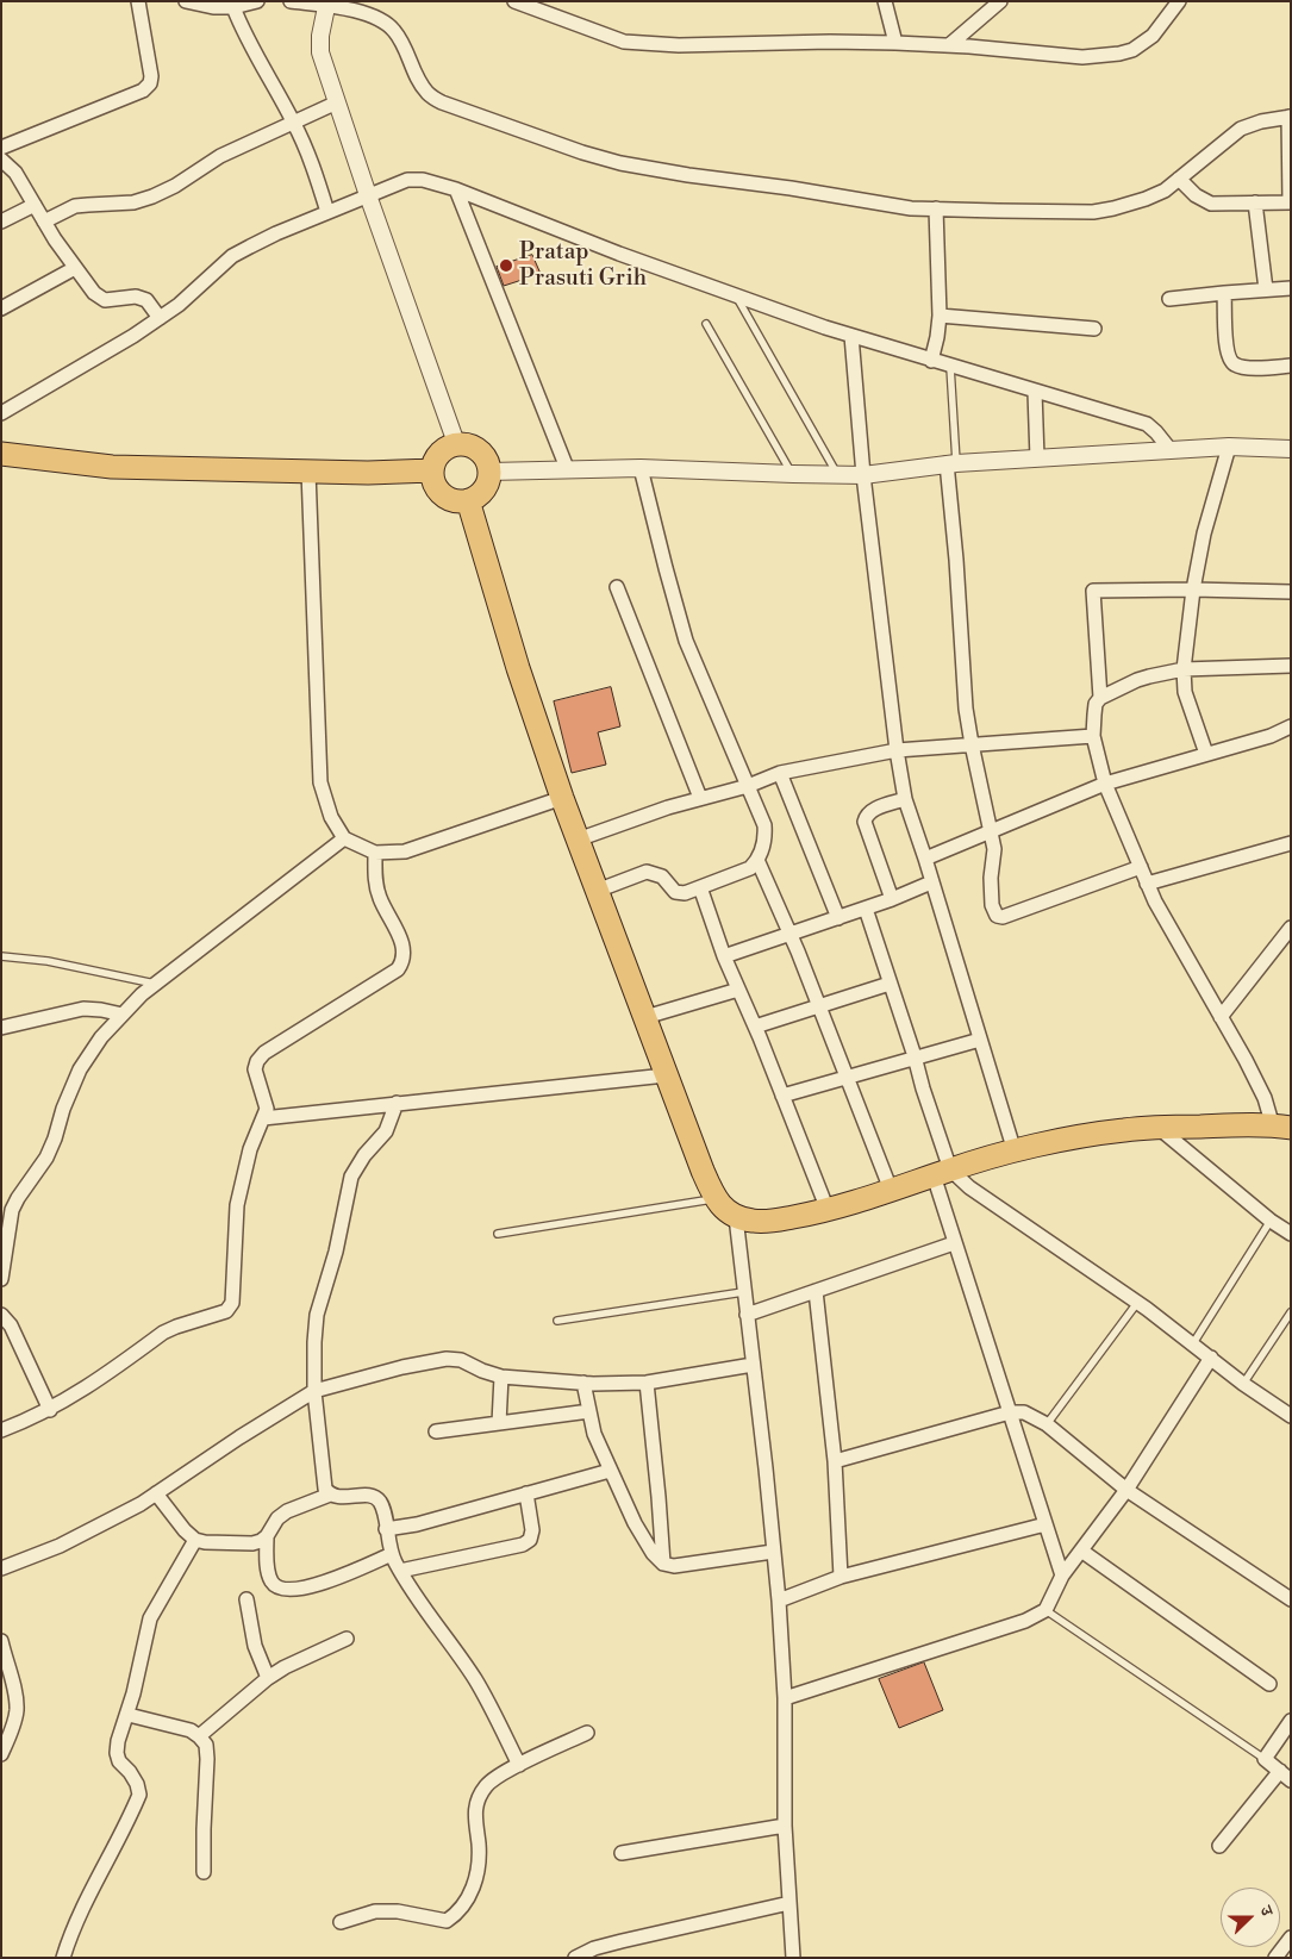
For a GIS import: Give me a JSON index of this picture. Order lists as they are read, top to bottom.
{
  "places": ["Pratap Prasuti Grih"],
  "north": "right"
}
